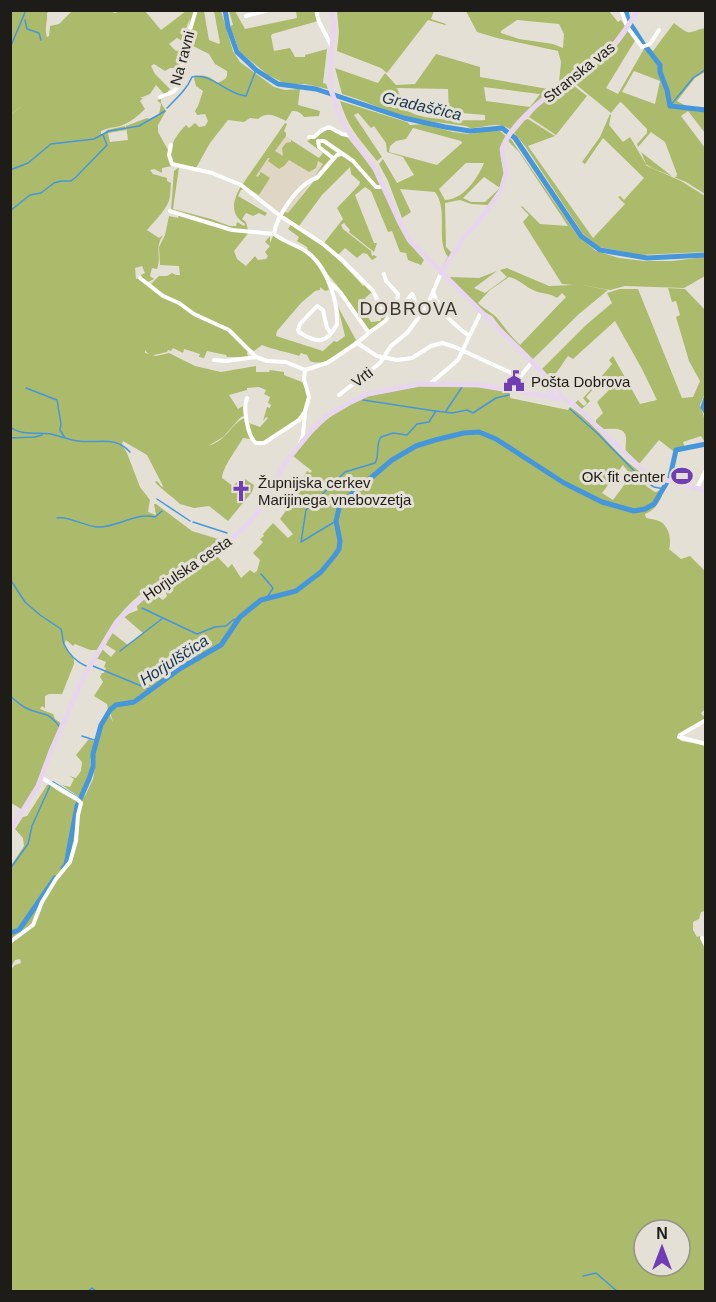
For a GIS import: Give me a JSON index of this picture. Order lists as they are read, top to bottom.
{
  "streets": {
    "street": [
      "Na ravni",
      "Stranska vas",
      "Vrti",
      "Horjulska cesta"
    ]
  },
  "districts": ["DOBROVA"],
  "water": ["Gradaščica", "Horjulščica"],
  "places": {
    "public building": ["Pošta Dobrova"],
    "sports": ["OK fit center"],
    "church": ["Župnijska cerkev Marijinega vnebovzetja"]
  },
  "north": "top"
}
